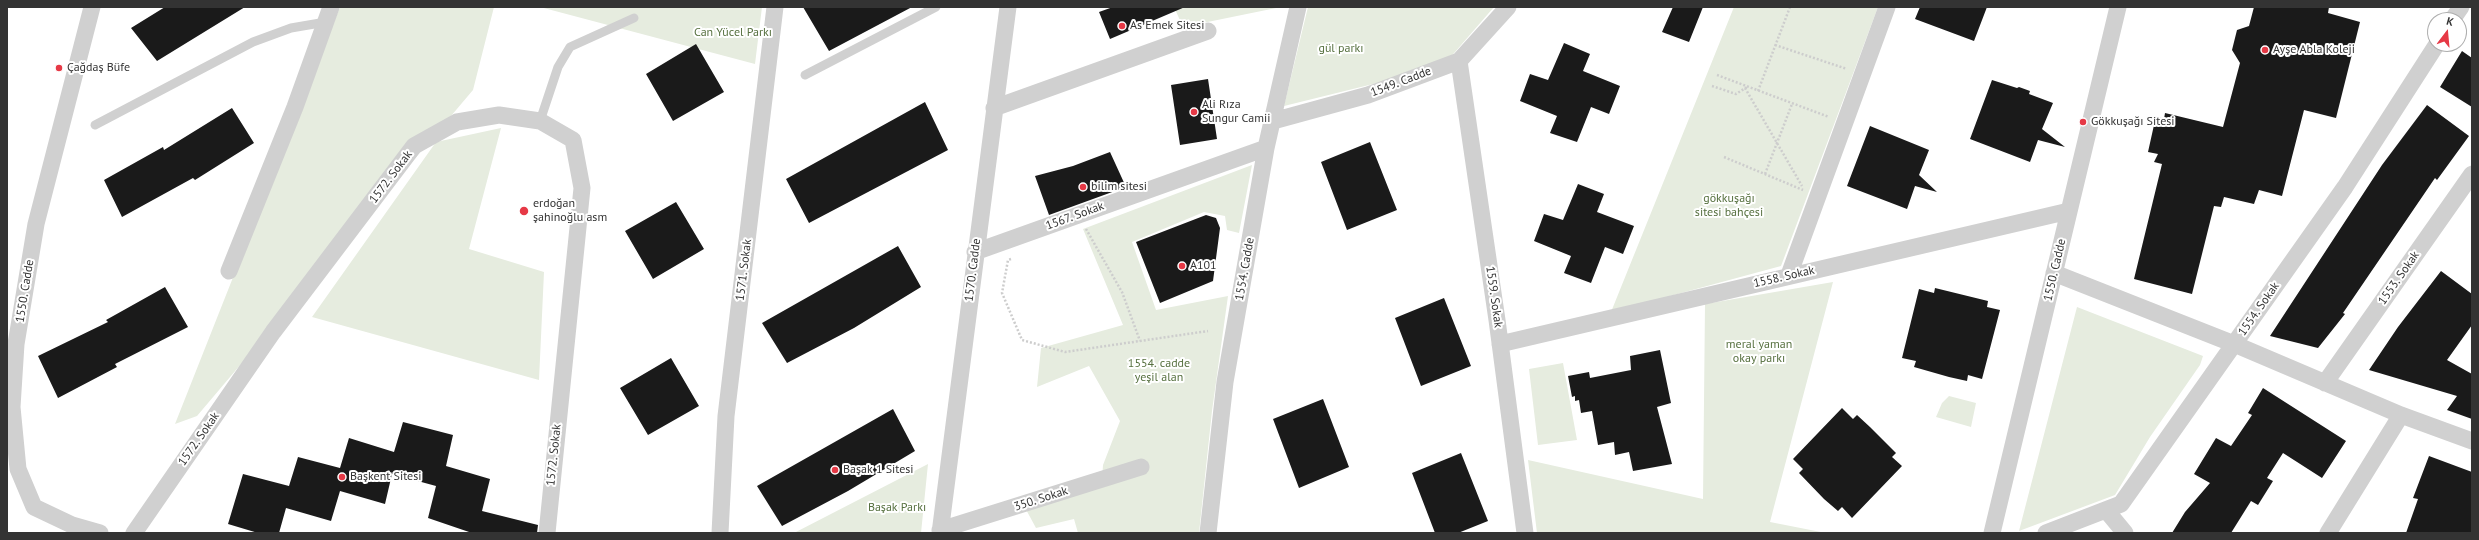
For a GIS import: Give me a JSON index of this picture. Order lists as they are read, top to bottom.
{
  "streets": {
    "street": [
      "1549. Cadde",
      "1572. Sokak",
      "1567. Sokak",
      "1554. Cadde",
      "1571. Sokak",
      "1570. Cadde",
      "1550. Cadde",
      "1558. Sokak",
      "1553. Sokak",
      "1559. Sokak",
      "1554. Sokak",
      "350. Sokak"
    ]
  },
  "crossings": [
    ["1549. Cadde", "1554. Cadde"],
    ["1549. Cadde", "1559. Sokak"],
    ["1567. Sokak", "1554. Cadde"],
    ["1567. Sokak", "1570. Cadde"],
    ["1570. Cadde", "350. Sokak"],
    ["1550. Cadde", "1558. Sokak"],
    ["1558. Sokak", "1559. Sokak"]
  ],
  "parks": [
    "Can Yücel Parkı",
    "gül parkı",
    "gökkuşağı sitesi bahçesi",
    "meral yaman okay parkı",
    "1554. cadde yeşil alan",
    "Başak Parkı"
  ],
  "places": [
    "As Emek Sitesi",
    "Ayşe Abla Koleji",
    "Çağdaş Büfe",
    "Ali Rıza Sungur Camii",
    "Gökkuşağı Sitesi",
    "bilim sitesi",
    "erdoğan şahinoğlu asm",
    "A101",
    "Başak 1 Sitesi",
    "Başkent Sitesi"
  ],
  "north": "top"
}
